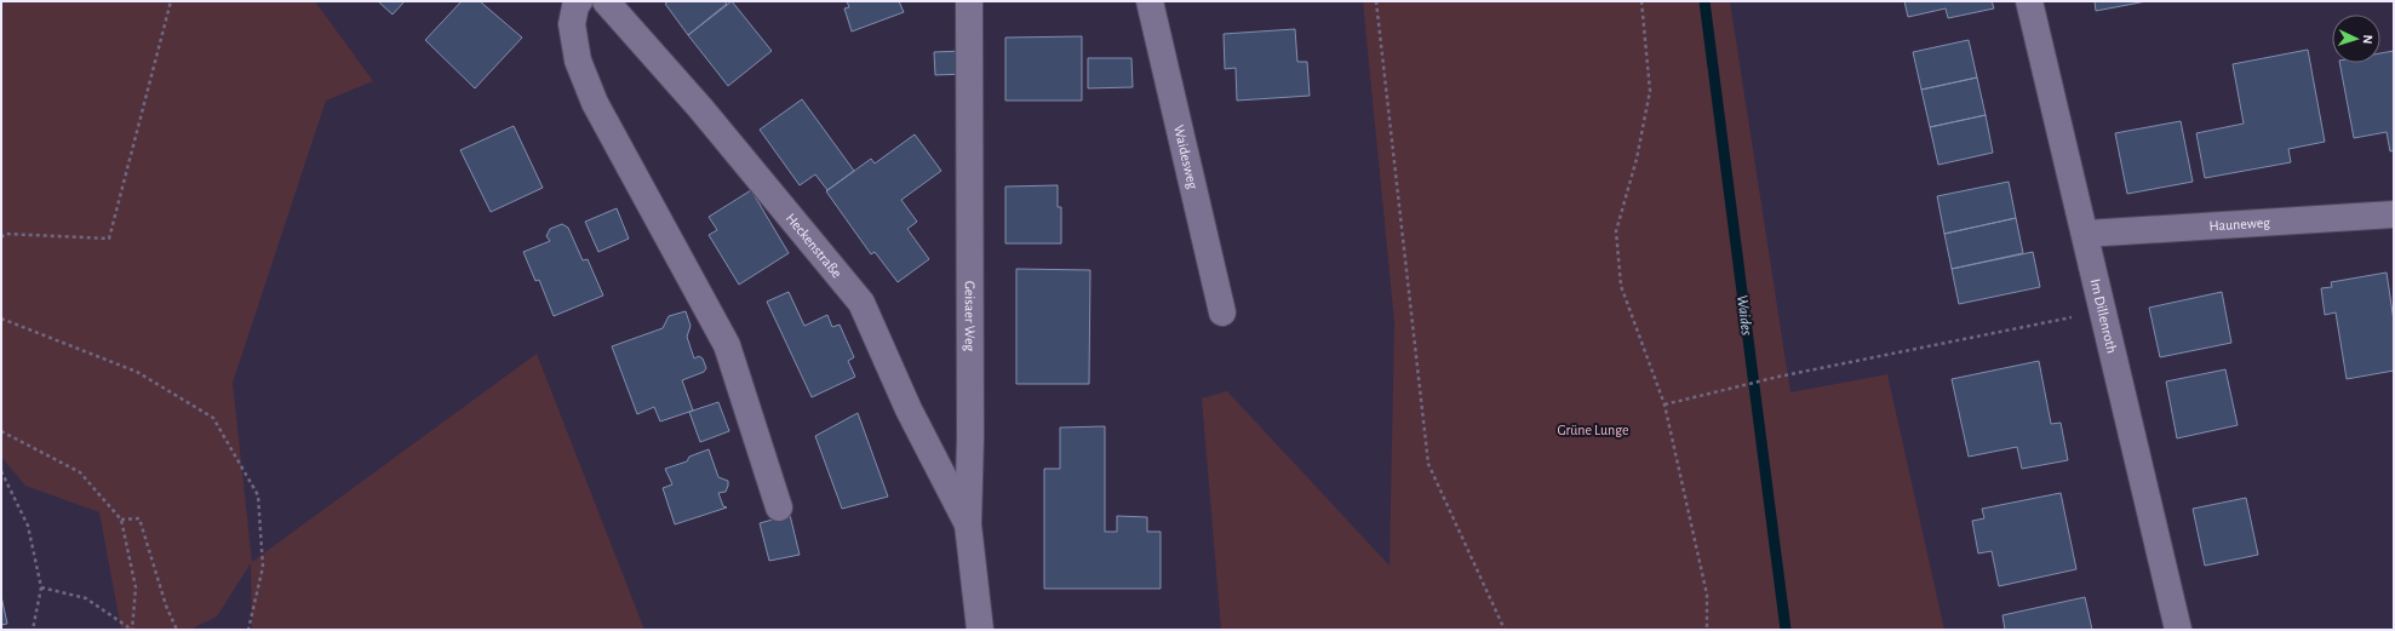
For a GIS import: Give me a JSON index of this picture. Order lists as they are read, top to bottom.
{
  "streets": {
    "street": [
      "Waidesweg",
      "Hauneweg",
      "Heckenstraße",
      "Im Dillenroth",
      "Geisaer Weg"
    ]
  },
  "crossings": [
    ["Hauneweg", "Im Dillenroth"],
    ["Heckenstraße", "Geisaer Weg"]
  ],
  "water": ["Waides"],
  "parks": ["Grüne Lunge"],
  "north": "right"
}
